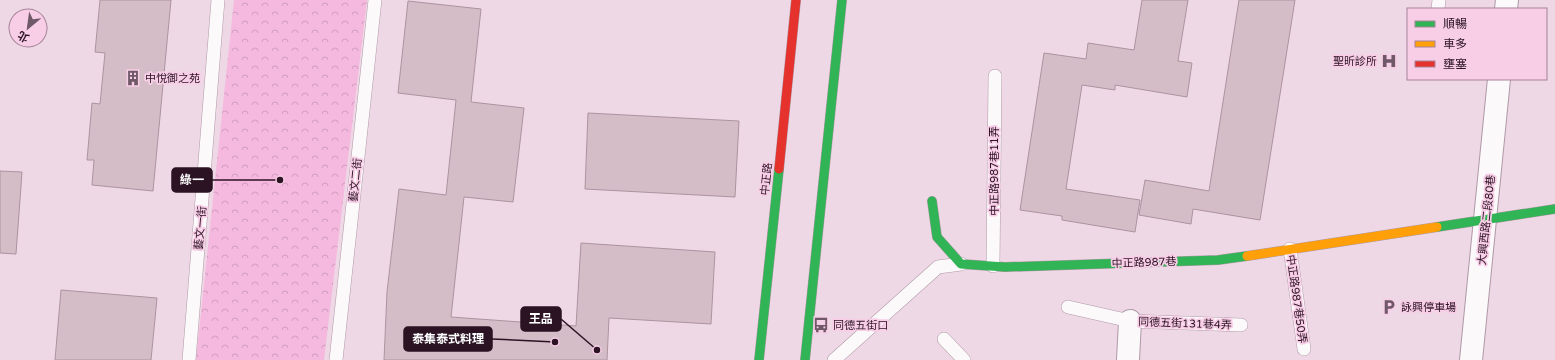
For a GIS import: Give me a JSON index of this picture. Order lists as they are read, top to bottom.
{
  "streets": {
    "street": ["中正路", "大興西路二段80巷", "中正路987巷"],
    "lane": [
      "中正路987巷11弄",
      "藝文二街",
      "藝文一街",
      "中正路987巷50弄",
      "同德五街131巷4弄"
    ]
  },
  "crossings": [
    ["中正路987巷11弄", "中正路987巷"],
    ["大興西路二段80巷", "中正路987巷"],
    ["中正路987巷", "中正路987巷50弄"]
  ],
  "places": {
    "hospital": ["聖昕診所"],
    "building": ["中悅御之苑"],
    "other": ["綠一", "泰集泰式料理", "王品"],
    "parking": ["詠興停車場"],
    "bus stop": ["同德五街口"]
  },
  "legend": ["順暢", "車多", "壅塞"],
  "north": "bottom left"
}
